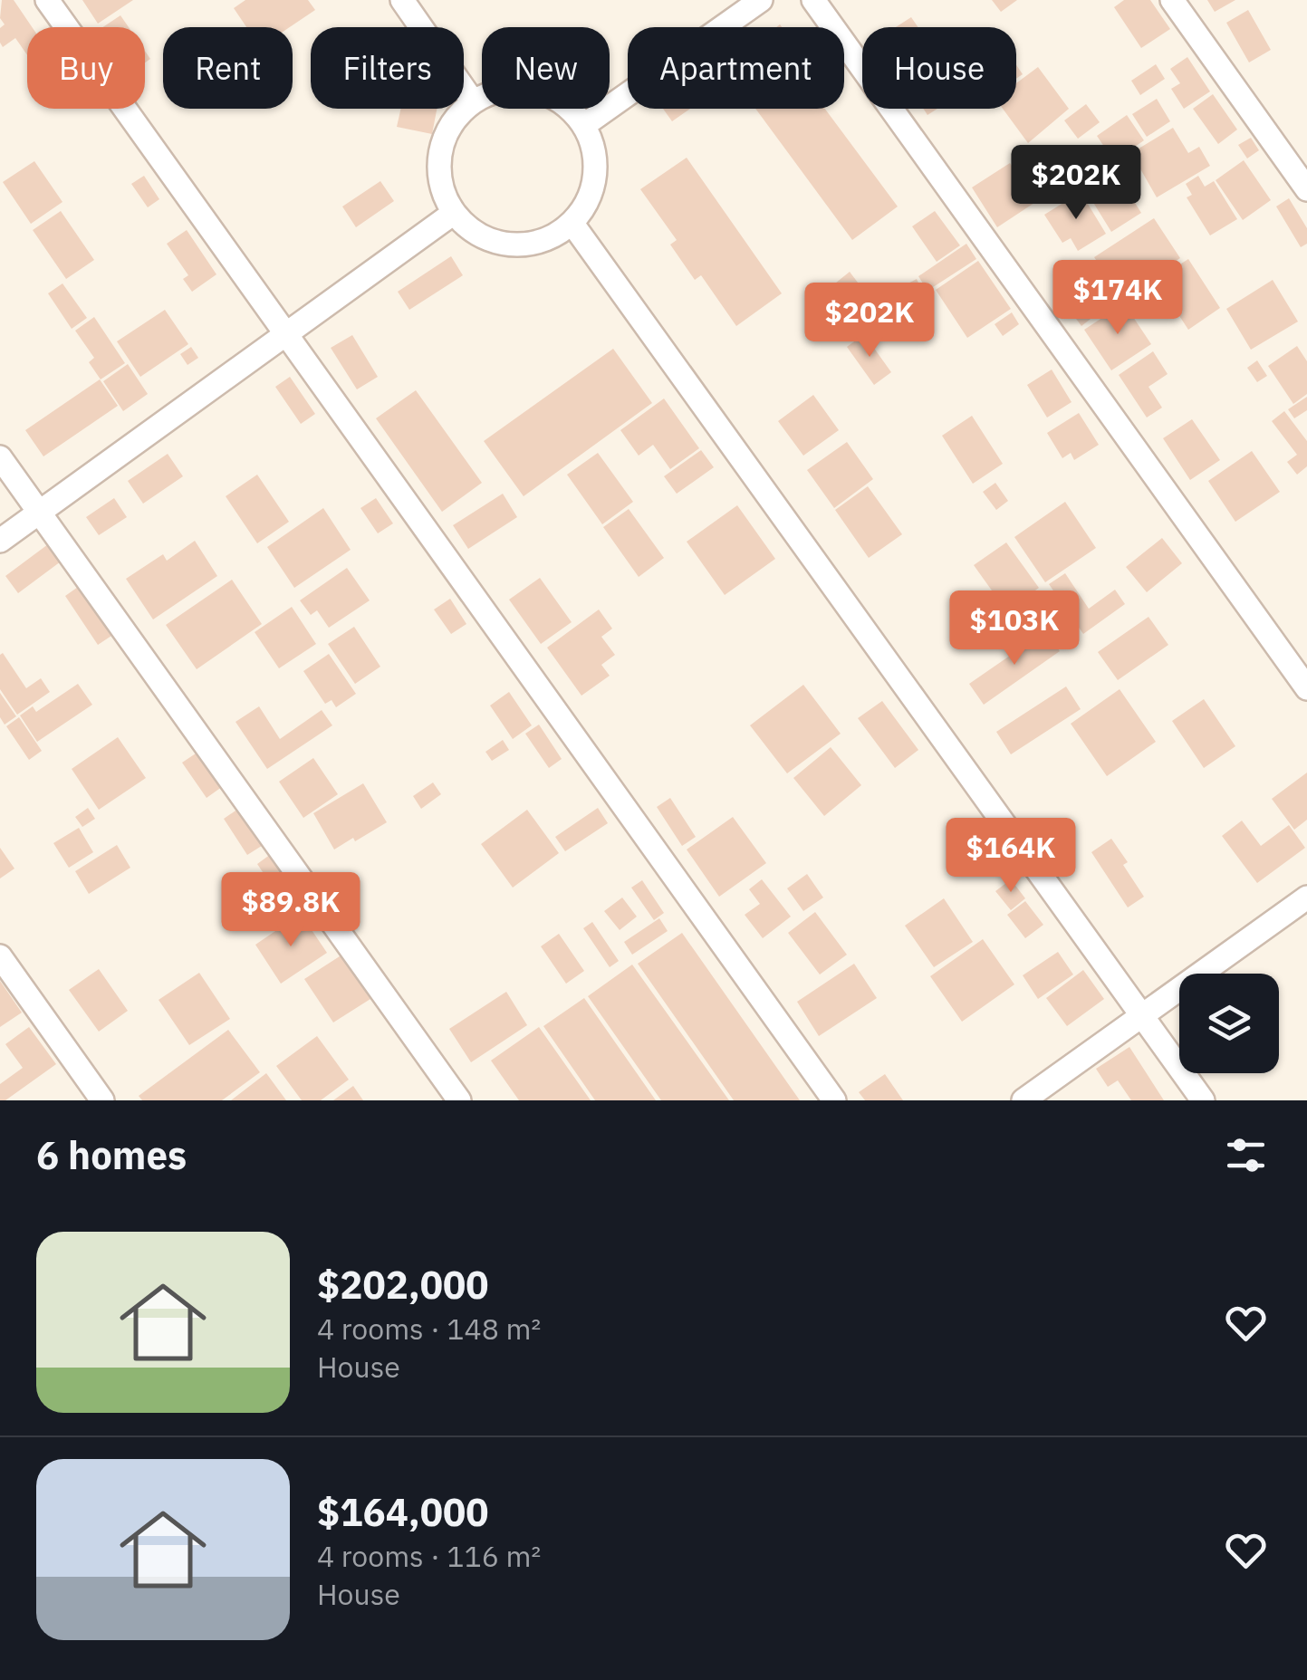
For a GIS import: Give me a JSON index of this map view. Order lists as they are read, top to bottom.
{
  "page": {
    "chip": [
      "Buy",
      "Rent",
      "Filters",
      "New",
      "Apartment",
      "House"
    ],
    "price": [
      "$202K",
      "$174K",
      "$202K",
      "$103K",
      "$164K",
      "$89.8K"
    ],
    "heading": "6 homes",
    "list": [
      {
        "name": "$202,000",
        "note": "4 rooms · 148 m² · House"
      },
      {
        "name": "$164,000",
        "note": "4 rooms · 116 m² · House"
      }
    ]
  }
}
